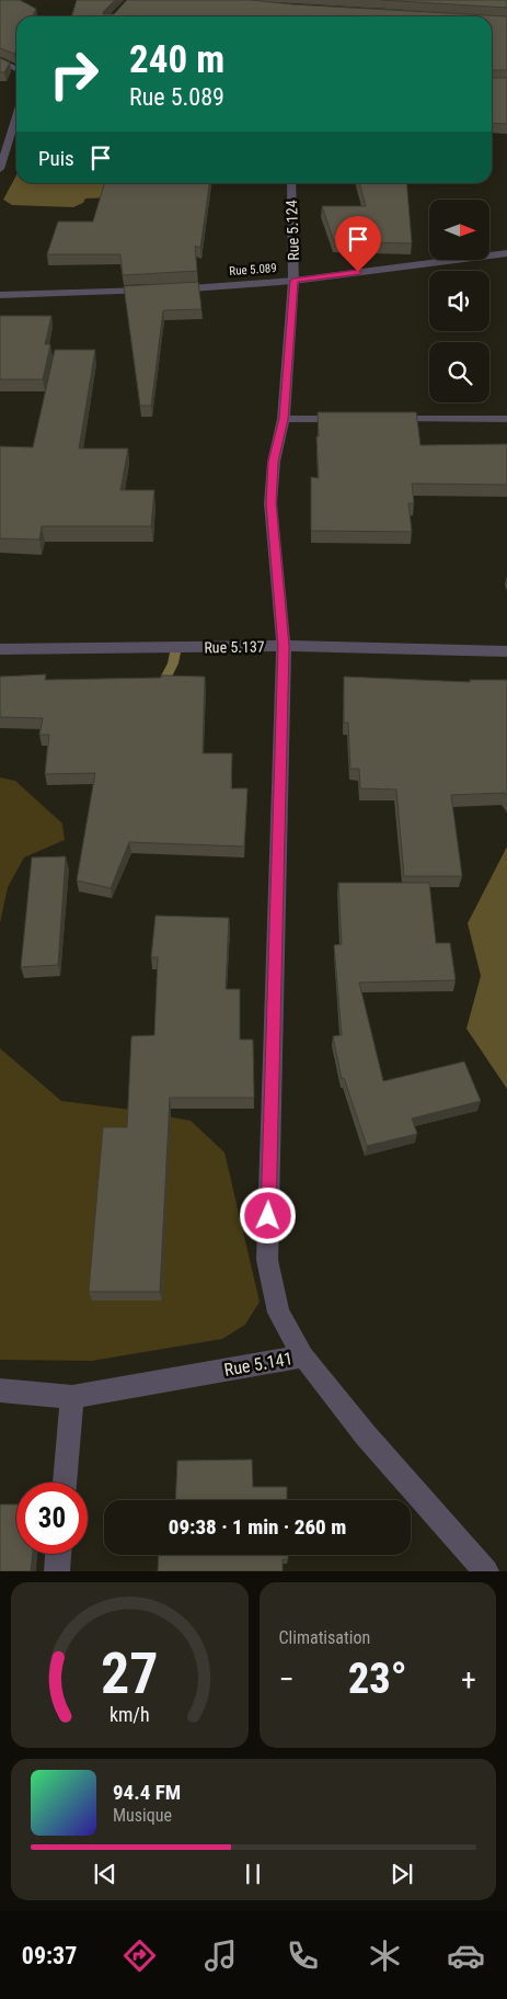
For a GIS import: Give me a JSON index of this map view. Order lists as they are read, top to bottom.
{
  "streets": {
    "street": [
      "Rue 5.124",
      "Rue 5.089",
      "Rue 5.137",
      "Rue 5.141"
    ]
  },
  "crossings": [
    ["Rue 5.124", "Rue 5.089"],
    ["Rue 5.124", "Rue 5.137"],
    ["Rue 5.124", "Rue 5.141"]
  ],
  "north": "right",
  "page": {
    "turn": ["240 m", "Rue 5.089"],
    "then": "Puis",
    "limit": "30",
    "trip": "09:38 · 1 min · 260 m",
    "tile": "Climatisation",
    "heat": ["−", "23°", "+"],
    "song": ["94.4 FM", "Musique"],
    "tabs": "09:37",
    "gauge": ["27", "km/h"]
  }
}
